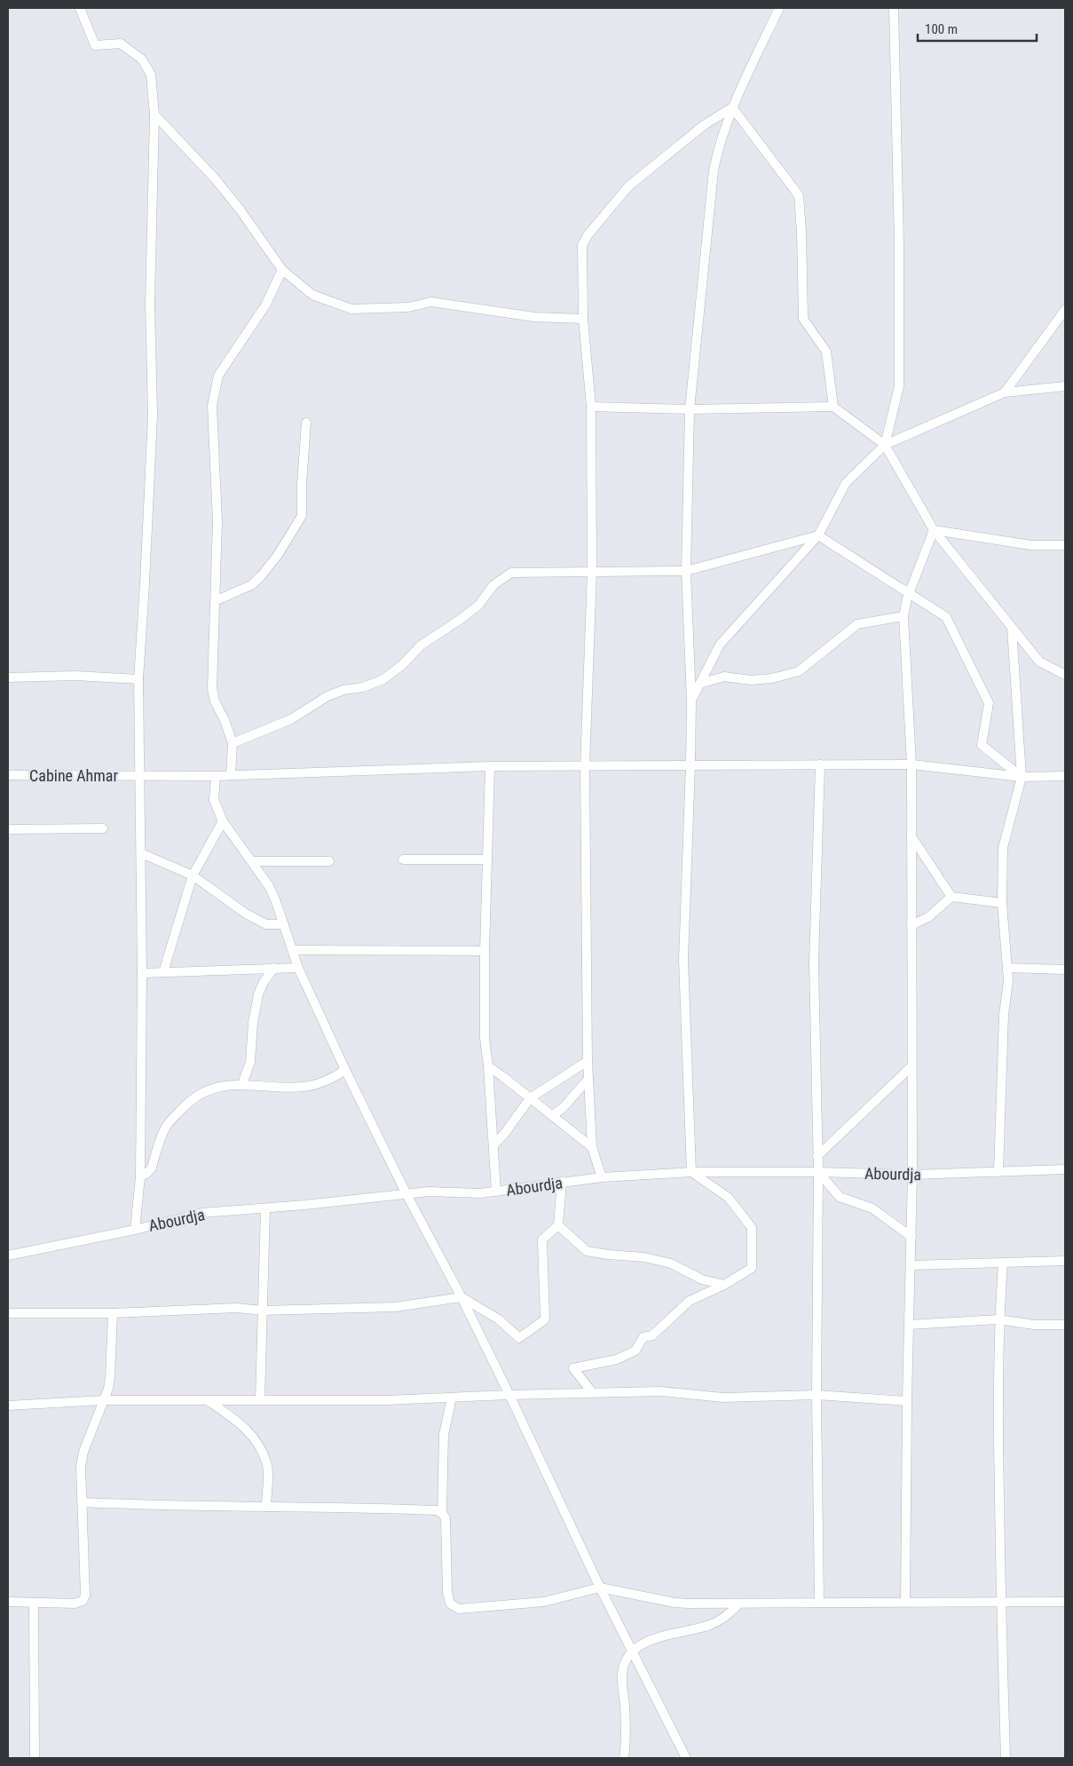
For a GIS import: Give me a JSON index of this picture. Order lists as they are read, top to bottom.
{
  "streets": {
    "street": ["Cabine Ahmar", "Abourdja"]
  },
  "scale_bar": "100 m"
}
